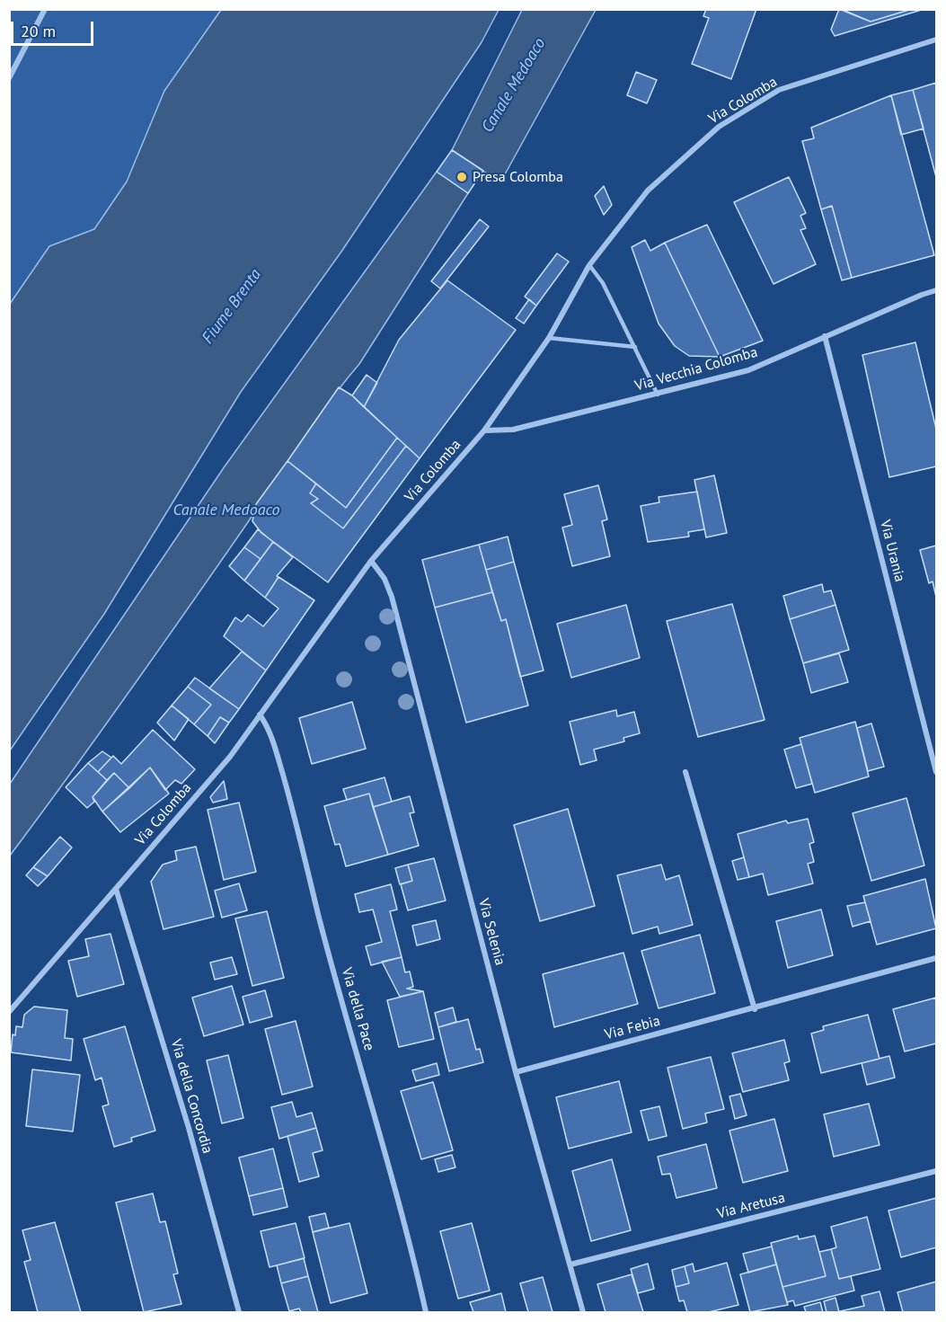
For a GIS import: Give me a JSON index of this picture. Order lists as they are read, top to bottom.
{
  "streets": {
    "street": [
      "Via Colomba",
      "Via Vecchia Colomba",
      "Via Urania",
      "Via Selenia",
      "Via della Pace",
      "Via Febia",
      "Via della Concordia",
      "Via Aretusa"
    ]
  },
  "crossings": [
    ["Via Colomba", "Via Vecchia Colomba"],
    ["Via Colomba", "Via Selenia"],
    ["Via Colomba", "Via della Pace"],
    ["Via Colomba", "Via della Concordia"],
    ["Via Vecchia Colomba", "Via Urania"],
    ["Via Selenia", "Via Febia"],
    ["Via Selenia", "Via Aretusa"]
  ],
  "water": ["Canale Medoaco", "Fiume Brenta"],
  "places": ["Presa Colomba"],
  "scale_bar": "20 m"
}
